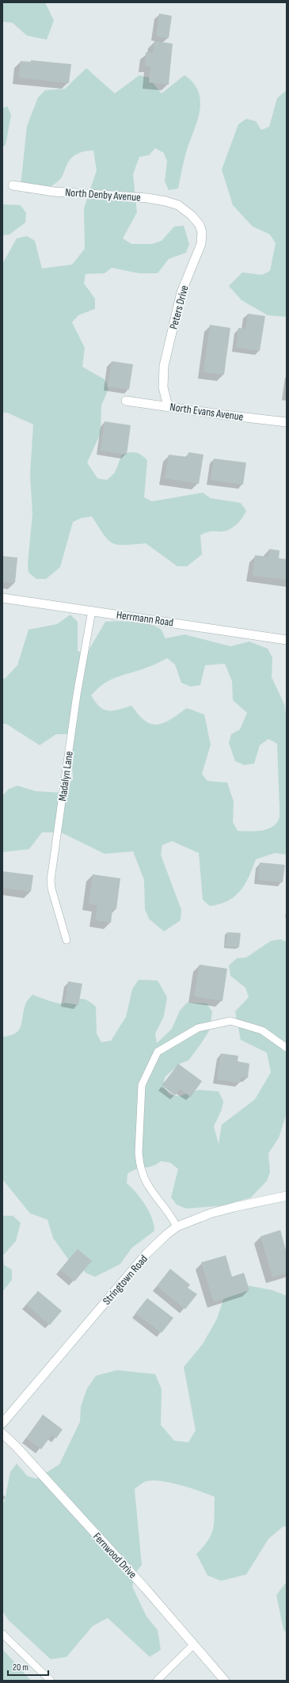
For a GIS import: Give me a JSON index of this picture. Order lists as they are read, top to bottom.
{
  "streets": {
    "street": [
      "North Denby Avenue",
      "Peters Drive",
      "North Evans Avenue",
      "Herrmann Road",
      "Stringtown Road",
      "Fernwood Drive"
    ],
    "lane": ["Madalyn Lane"]
  },
  "crossings": [
    ["North Denby Avenue", "Peters Drive"],
    ["Peters Drive", "North Evans Avenue"],
    ["Herrmann Road", "Madalyn Lane"]
  ],
  "scale_bar": "20 m"
}
